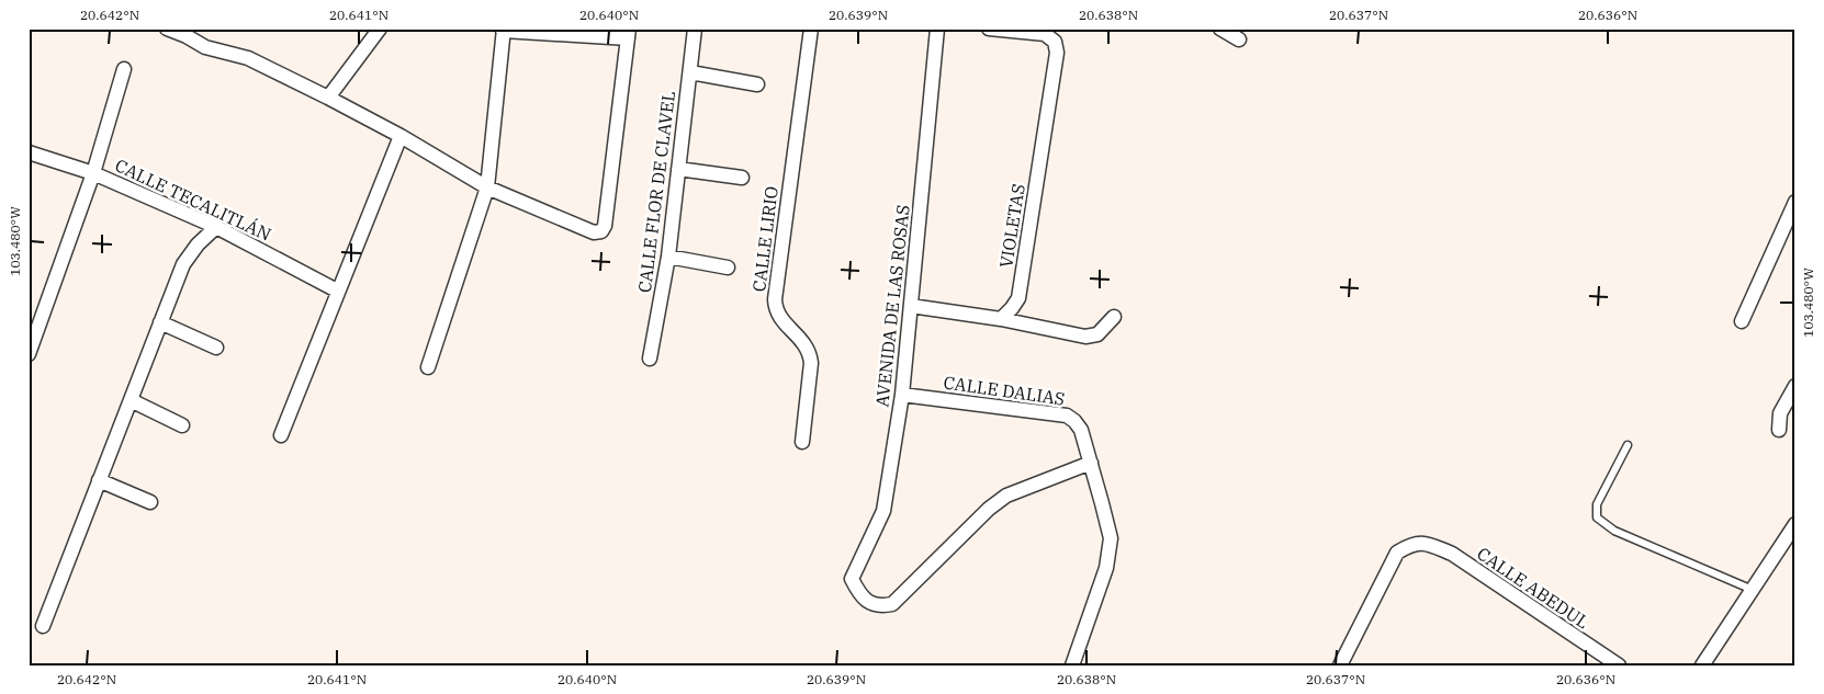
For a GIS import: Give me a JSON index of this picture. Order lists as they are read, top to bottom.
{
  "streets": {
    "street": [
      "CALLE FLOR DE CLAVEL",
      "CALLE TECALITLÁN",
      "VIOLETAS",
      "CALLE LIRIO",
      "AVENIDA DE LAS ROSAS",
      "CALLE DALIAS",
      "CALLE ABEDUL"
    ]
  },
  "crossings": [
    ["AVENIDA DE LAS ROSAS", "CALLE DALIAS"]
  ],
  "coordinates": [
    "20.642°N",
    "20.641°N",
    "20.640°N",
    "20.639°N",
    "20.638°N",
    "20.637°N",
    "20.636°N",
    "103.480°W"
  ]
}
